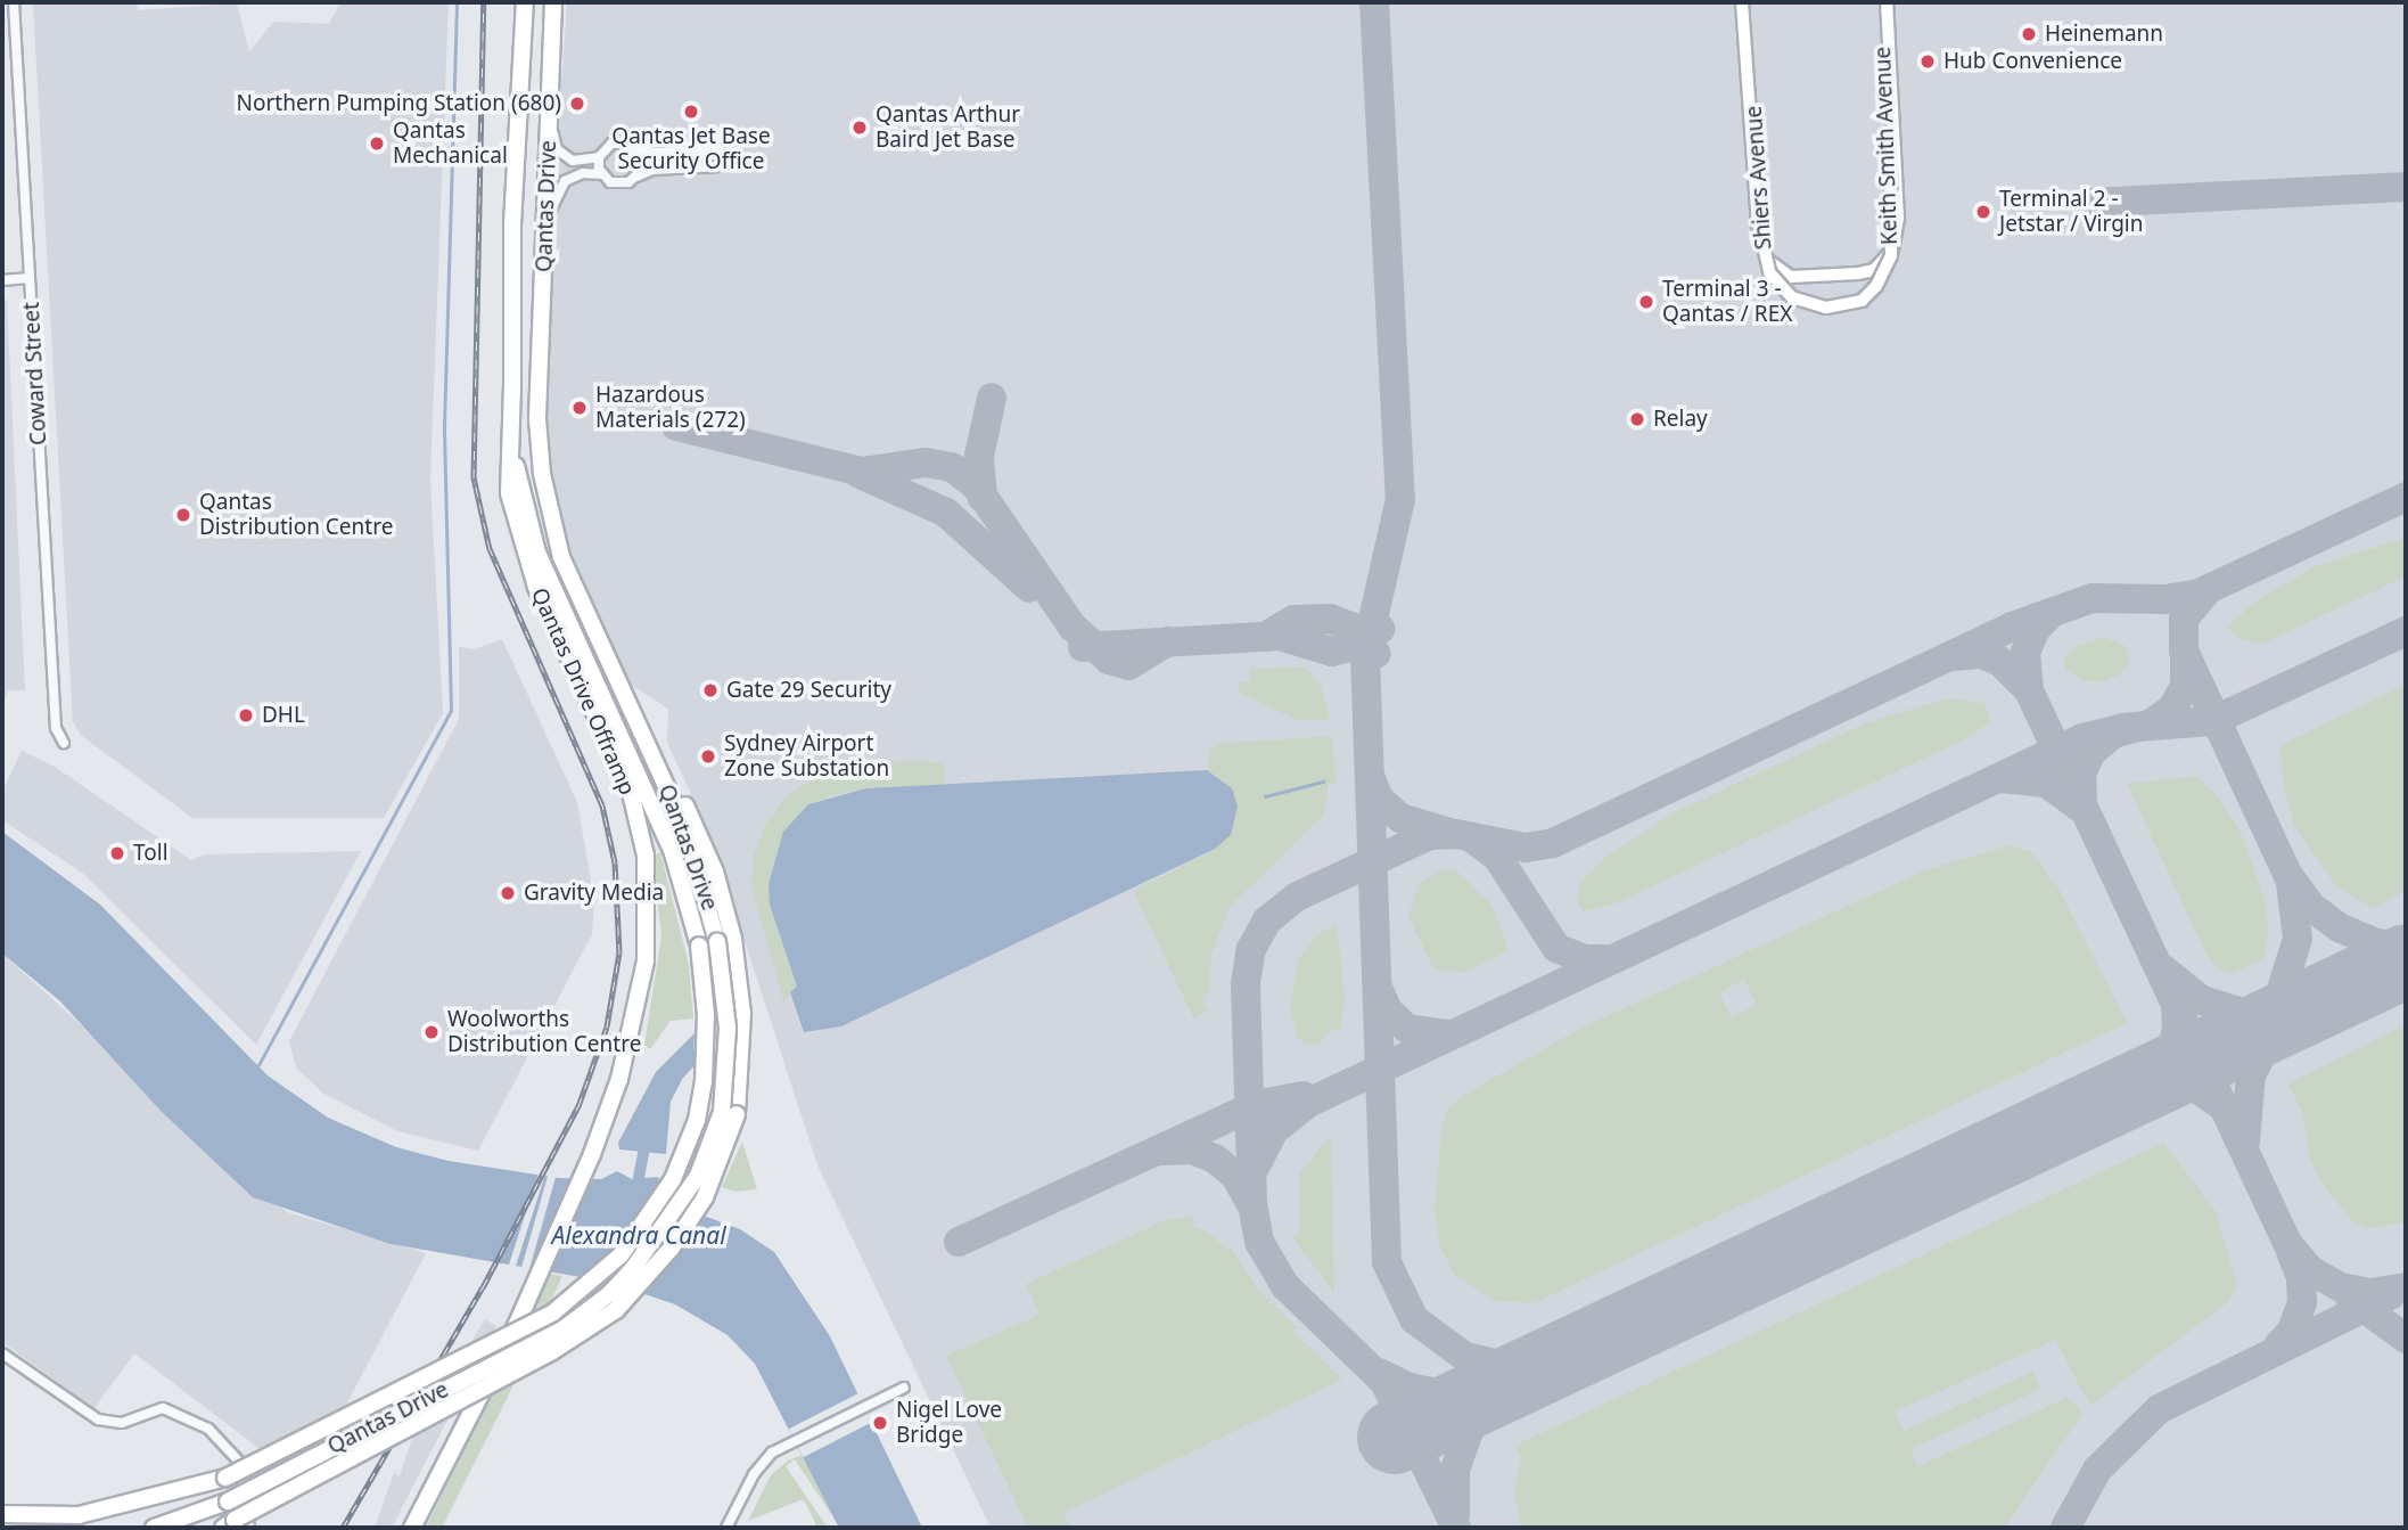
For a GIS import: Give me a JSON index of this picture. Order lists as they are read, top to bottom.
{
  "streets": {
    "highway": ["Qantas Drive", "Qantas Drive Offramp"],
    "street": ["Keith Smith Avenue", "Shiers Avenue", "Coward Street"]
  },
  "crossings": [
    ["Keith Smith Avenue", "Shiers Avenue"],
    ["Qantas Drive", "Qantas Drive Offramp"]
  ],
  "water": ["Alexandra Canal"],
  "places": [
    "Heinemann",
    "Hub Convenience",
    "Northern Pumping Station (680)",
    "Qantas Jet Base Security Office",
    "Qantas Arthur Baird Jet Base",
    "Qantas Mechanical",
    "Terminal 2 - Jetstar / Virgin",
    "Terminal 3 - Qantas / REX",
    "Hazardous Materials (272)",
    "Relay",
    "Qantas Distribution Centre",
    "Gate 29 Security",
    "DHL",
    "Sydney Airport Zone Substation",
    "Toll",
    "Gravity Media",
    "Woolworths Distribution Centre",
    "Nigel Love Bridge"
  ]
}
